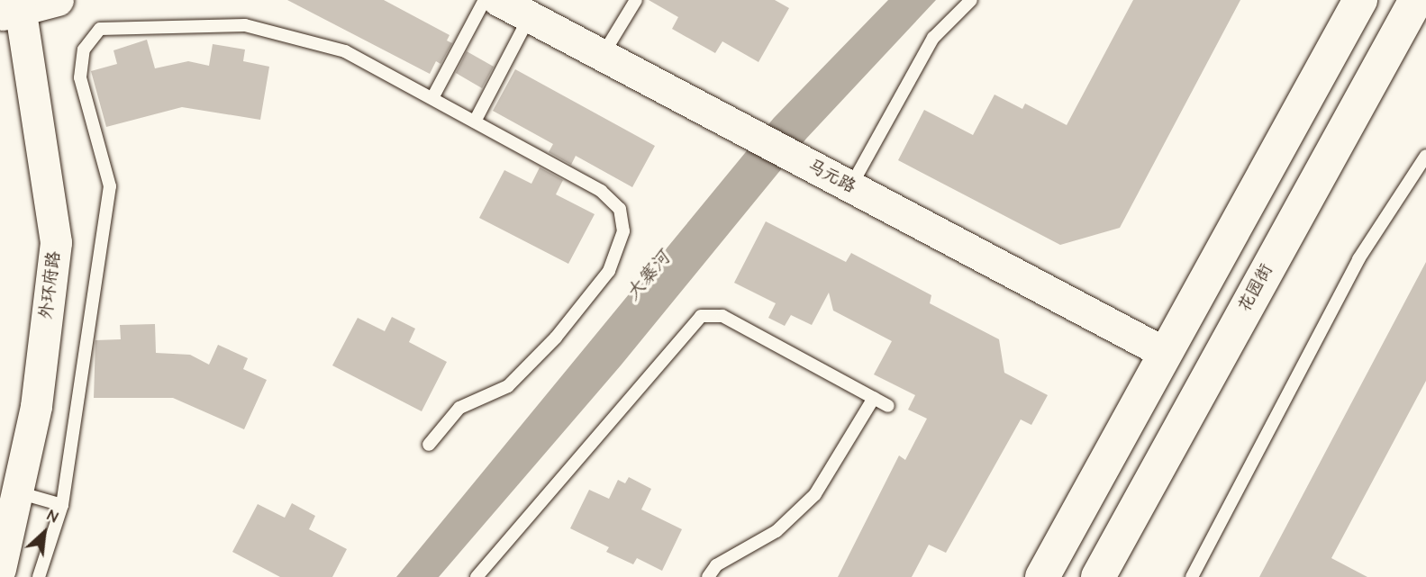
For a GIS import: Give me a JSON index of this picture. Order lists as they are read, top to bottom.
{
  "streets": {
    "main road": ["花园街"],
    "street": ["马元路", "外环府路"]
  },
  "water": ["大寨河"],
  "north": "top right"
}
